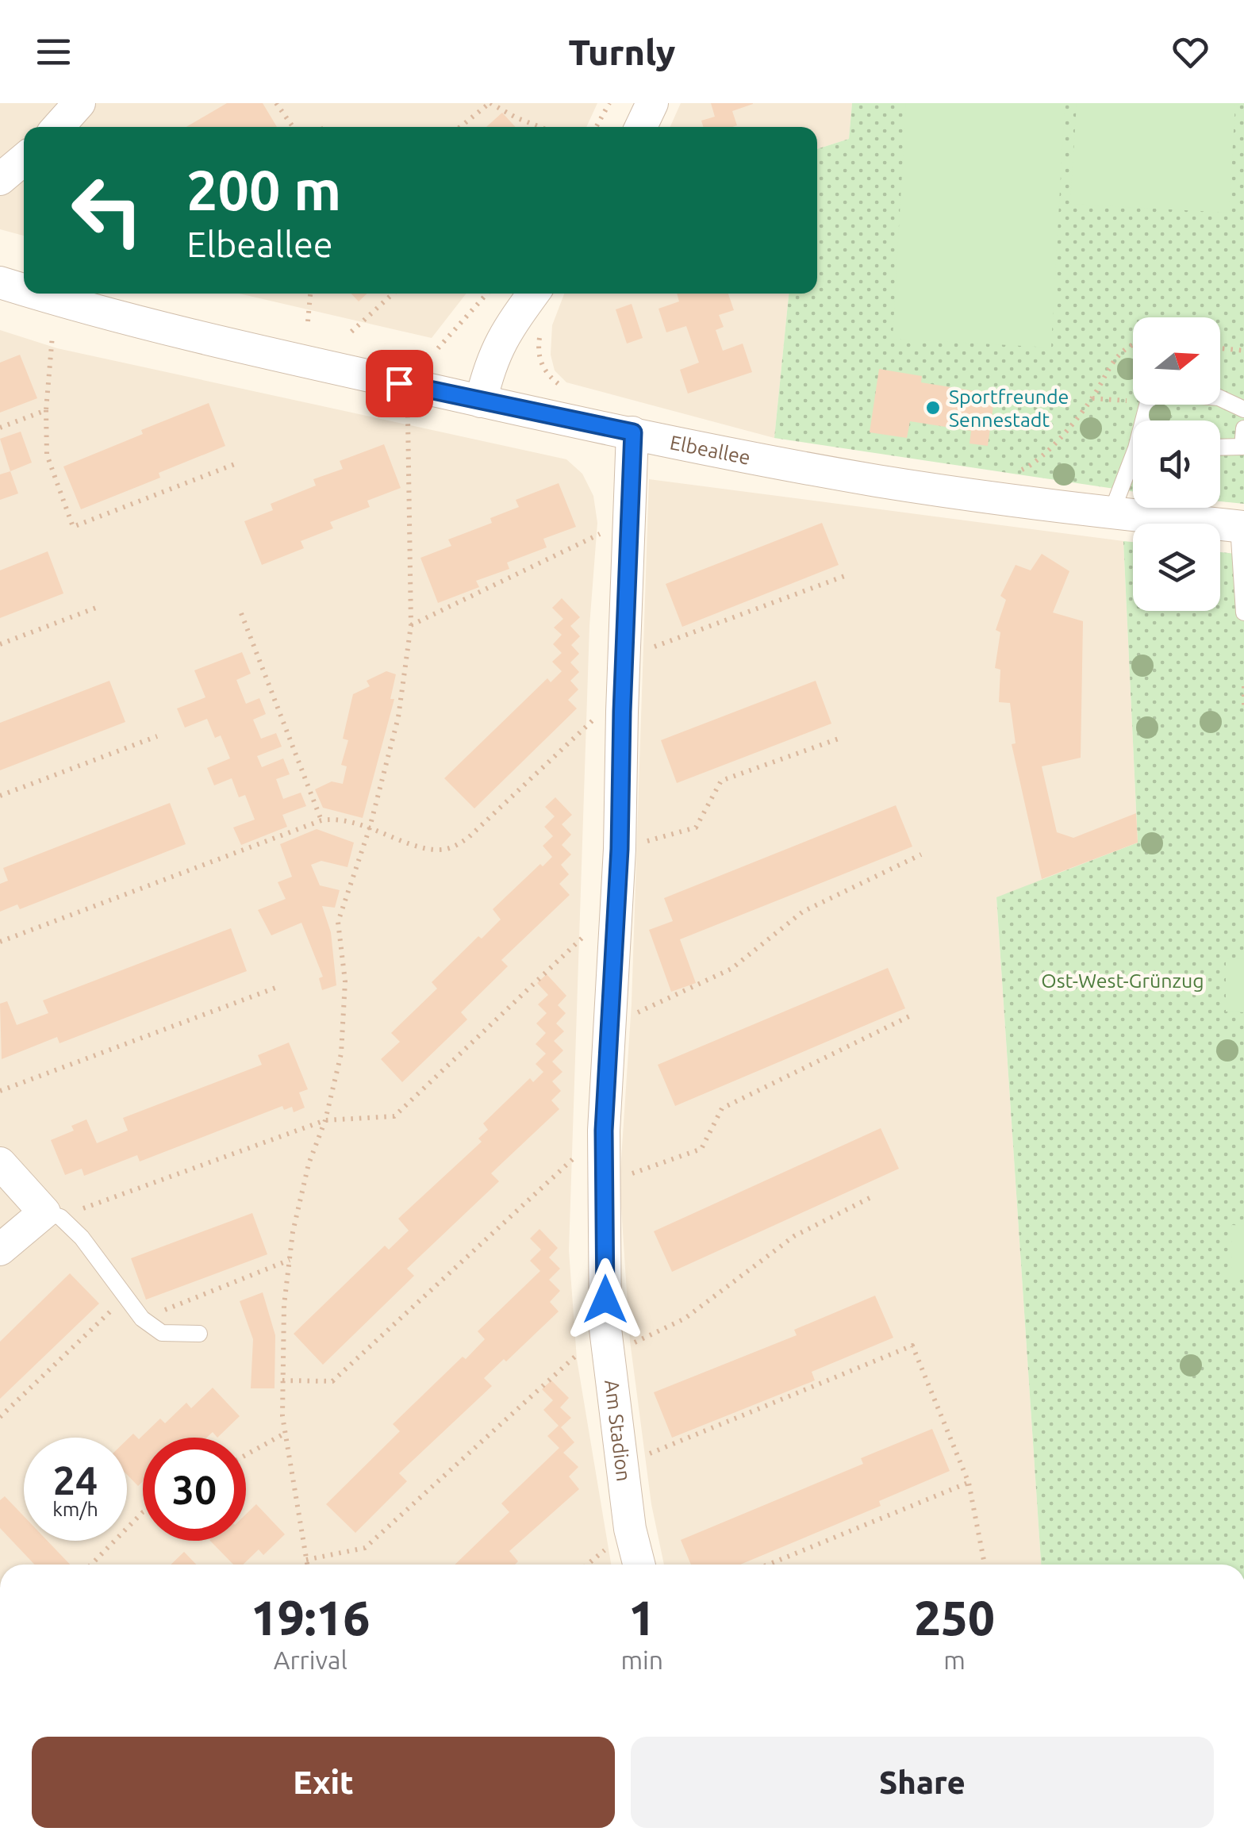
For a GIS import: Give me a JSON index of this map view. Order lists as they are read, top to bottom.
{
  "streets": {
    "street": ["Elbeallee", "Am Stadion"]
  },
  "crossings": [
    ["Elbeallee", "Am Stadion"]
  ],
  "parks": ["Ost-West-Grünzug"],
  "places": ["Sportfreunde Sennestadt"],
  "north": "right",
  "page": {
    "header": "Turnly",
    "turn": ["200 m", "Elbeallee"],
    "speed": "24 km/h",
    "limit": "30",
    "eta": [
      "19:16",
      "Arrival",
      "1",
      "min",
      "250",
      "m"
    ],
    "buttons": ["Exit", "Share"]
  }
}
